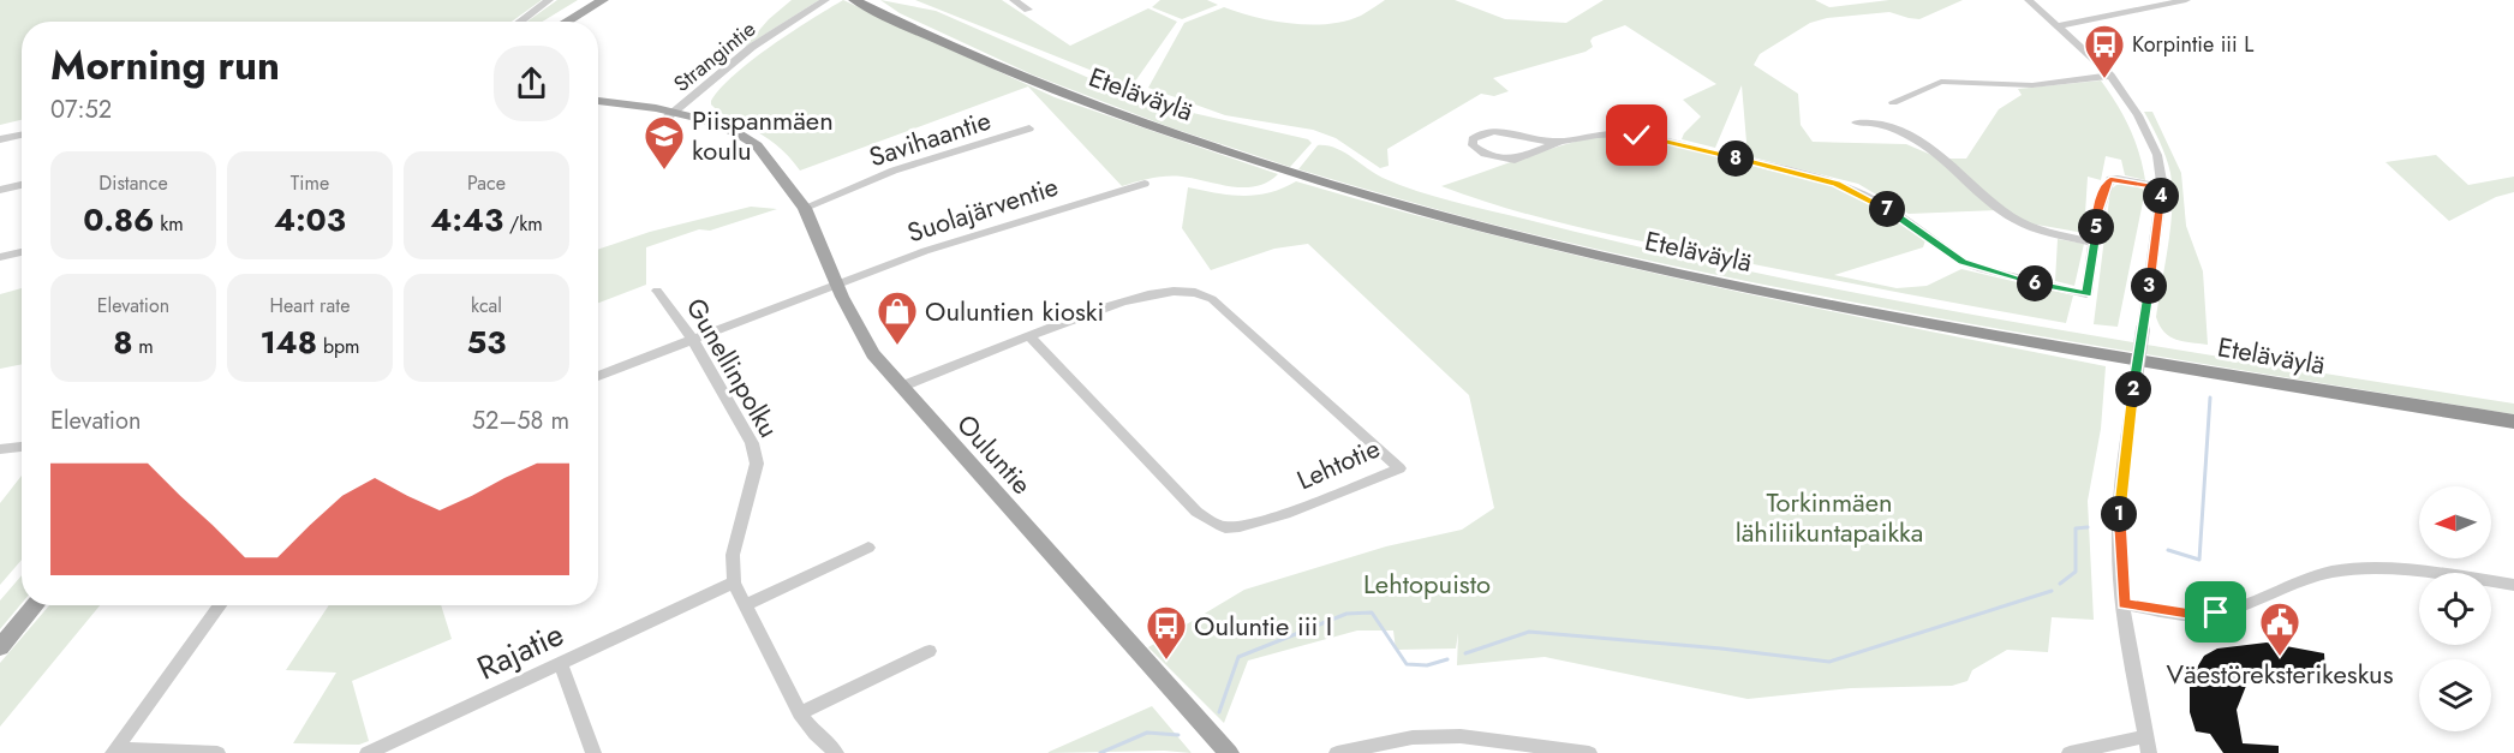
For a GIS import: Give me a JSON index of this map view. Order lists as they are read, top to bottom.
{
  "streets": {
    "highway": ["Eteläväylä"],
    "main road": ["Ouluntie"],
    "street": [
      "Strangintie",
      "Savihaantie",
      "Suolajärventie",
      "Gunellinpolku",
      "Lehtotie",
      "Rajatie"
    ]
  },
  "crossings": [
    ["Strangintie", "Ouluntie"],
    ["Savihaantie", "Ouluntie"],
    ["Suolajärventie", "Gunellinpolku"],
    ["Suolajärventie", "Ouluntie"],
    ["Gunellinpolku", "Rajatie"],
    ["Ouluntie", "Lehtotie"]
  ],
  "parks": ["Torkinmäen lähiliikuntapaikka", "Lehtopuisto"],
  "places": {
    "bus stop": ["Korpintie iii L", "Ouluntie iii I"],
    "school or university": ["Piispanmäen koulu"],
    "shop": ["Ouluntien kioski"],
    "public building": ["Väestöreksterikeskus"]
  },
  "north": "left",
  "page": {
    "heading": ["Morning run", "07:52"],
    "pins": [
      "8",
      "4",
      "7",
      "5",
      "6",
      "3",
      "2",
      "1"
    ],
    "stats": [
      ["Distance", "0.86 km"],
      ["Time", "4:03"],
      ["Pace", "4:43 /km"],
      ["Elevation", "8 m"],
      ["Heart rate", "148 bpm"],
      ["kcal", "53"]
    ],
    "chart": ["Elevation", "52–58 m"]
  }
}
